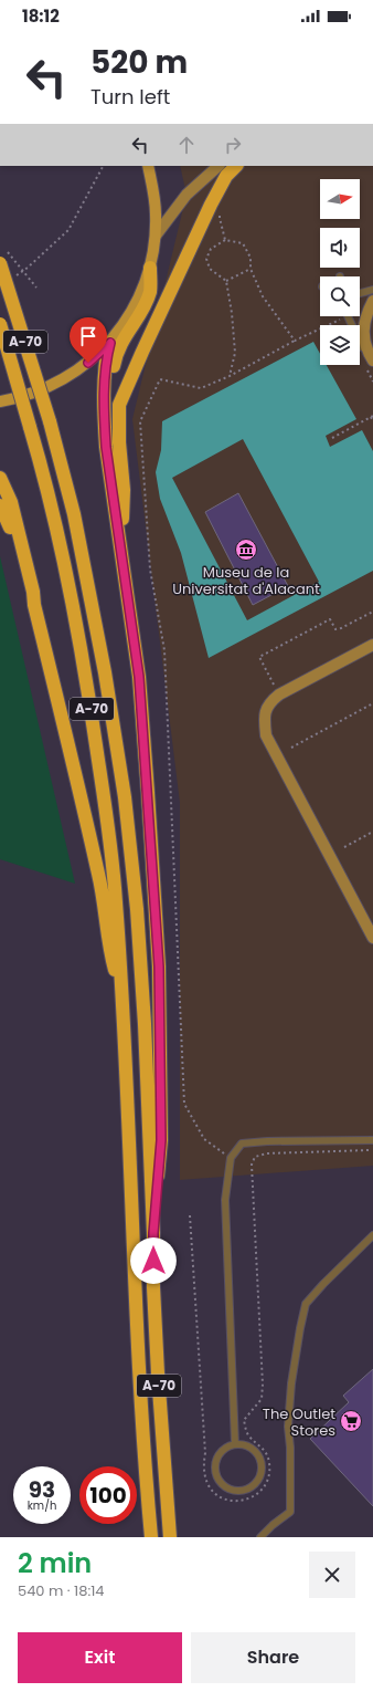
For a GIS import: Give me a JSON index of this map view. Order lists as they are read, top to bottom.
{
  "streets": {
    "highway": ["A-70"]
  },
  "places": {
    "museum": ["Museu de la Universitat d'Alacant"],
    "supermarket": ["The Outlet Stores"]
  },
  "north": "right",
  "page": {
    "status": "18:12",
    "turn": ["520 m", "Turn left"],
    "speed": "93 km/h",
    "limit": "100",
    "heading": ["2 min", "540 m · 18:14"],
    "buttons": ["Exit", "Share"]
  }
}
